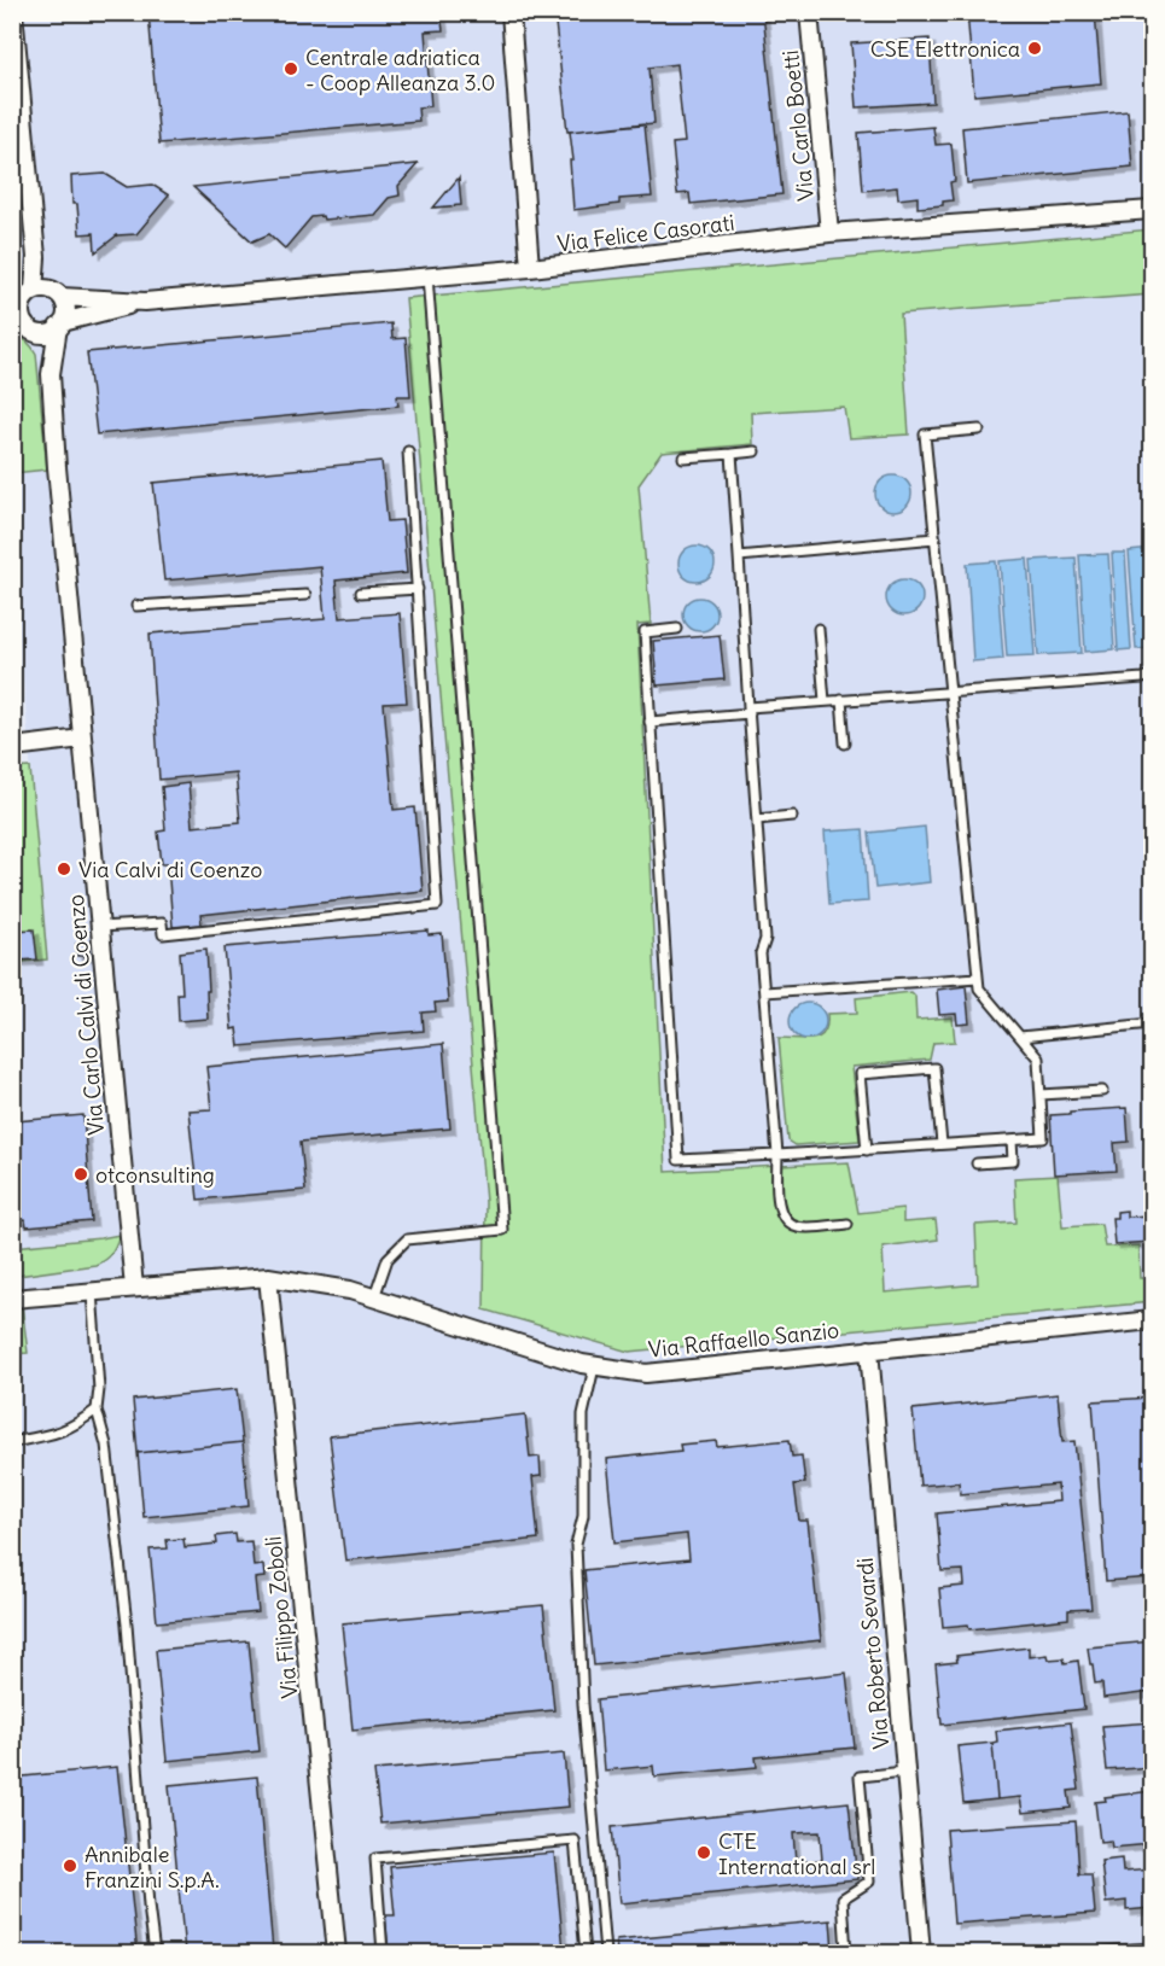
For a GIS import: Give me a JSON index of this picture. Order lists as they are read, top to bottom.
{
  "streets": {
    "street": [
      "Via Carlo Boetti",
      "Via Felice Casorati",
      "Via Carlo Calvi di Coenzo",
      "Via Raffaello Sanzio",
      "Via Filippo Zoboli",
      "Via Roberto Sevardi"
    ]
  },
  "crossings": [
    ["Via Carlo Boetti", "Via Felice Casorati"],
    ["Via Felice Casorati", "Via Carlo Calvi di Coenzo"],
    ["Via Carlo Calvi di Coenzo", "Via Raffaello Sanzio"],
    ["Via Raffaello Sanzio", "Via Filippo Zoboli"],
    ["Via Raffaello Sanzio", "Via Roberto Sevardi"]
  ],
  "places": [
    "CSE Elettronica",
    "Centrale adriatica - Coop Alleanza 3.0",
    "Via Calvi di Coenzo",
    "otconsulting",
    "CTE International srl",
    "Annibale Franzini S.p.A."
  ]
}
